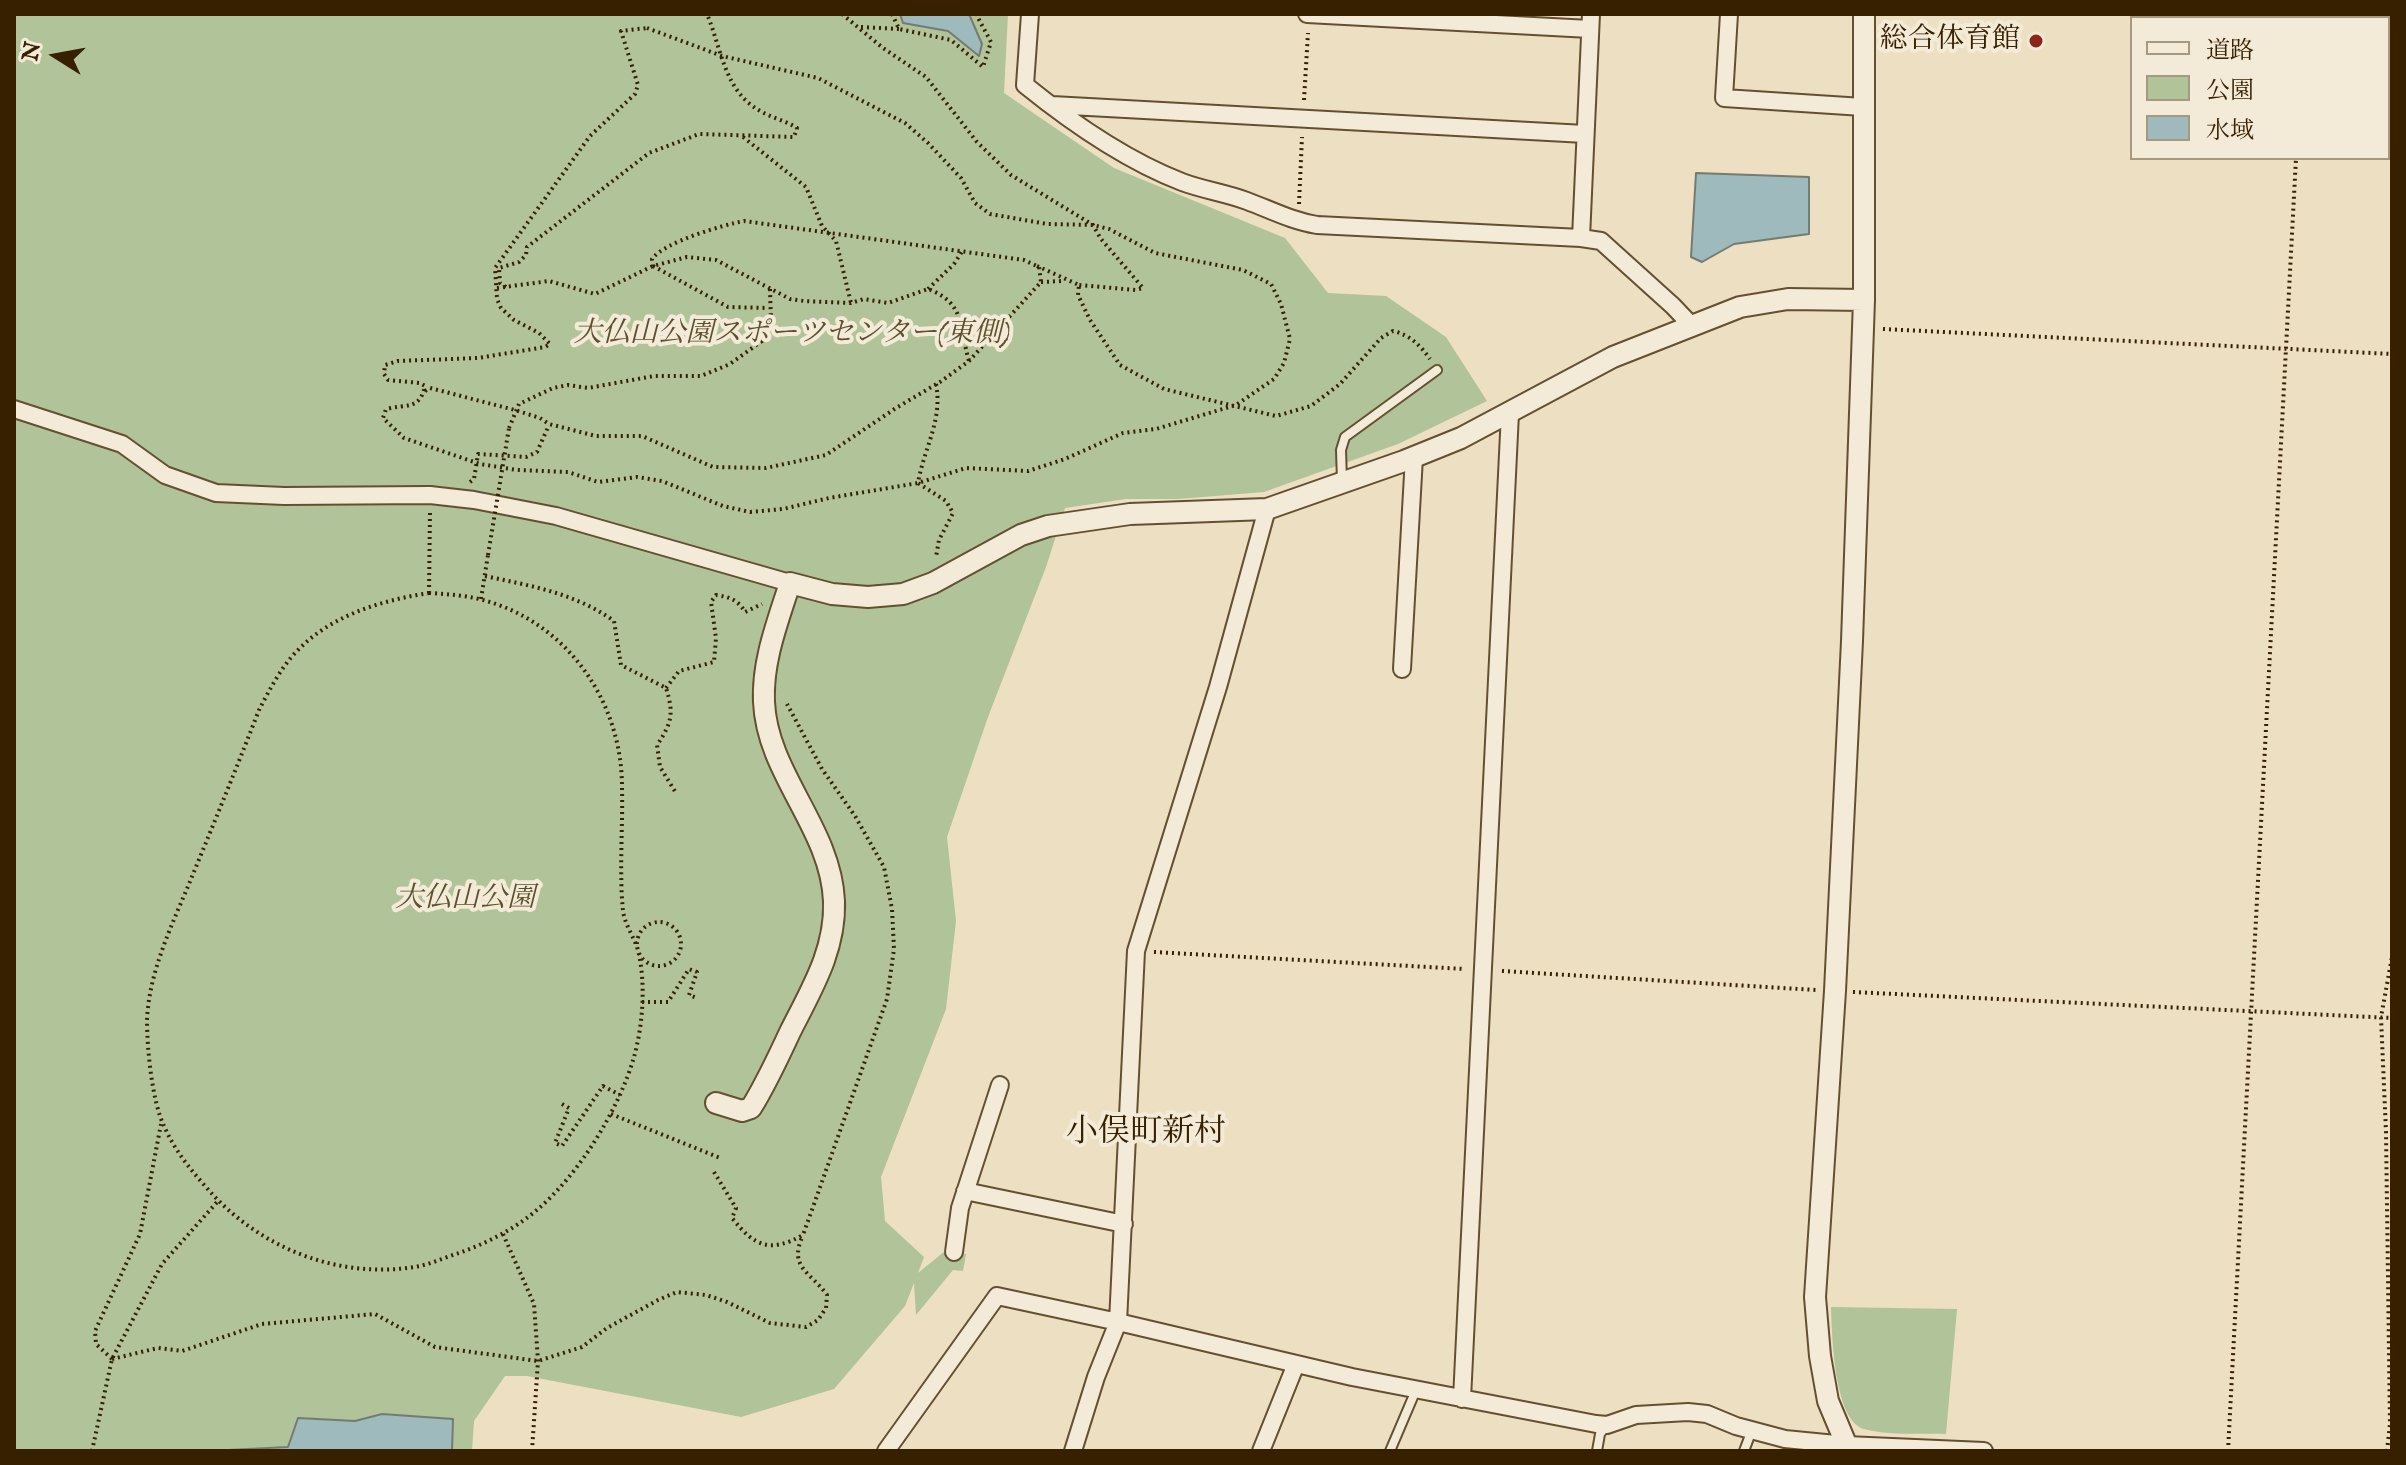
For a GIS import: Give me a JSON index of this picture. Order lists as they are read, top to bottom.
{
  "districts": ["小俣町新村"],
  "parks": ["大仏山公園スポーツセンター(東側)", "大仏山公園"],
  "places": ["総合体育館"],
  "legend": ["道路", "公園", "水域"],
  "north": "left"
}
